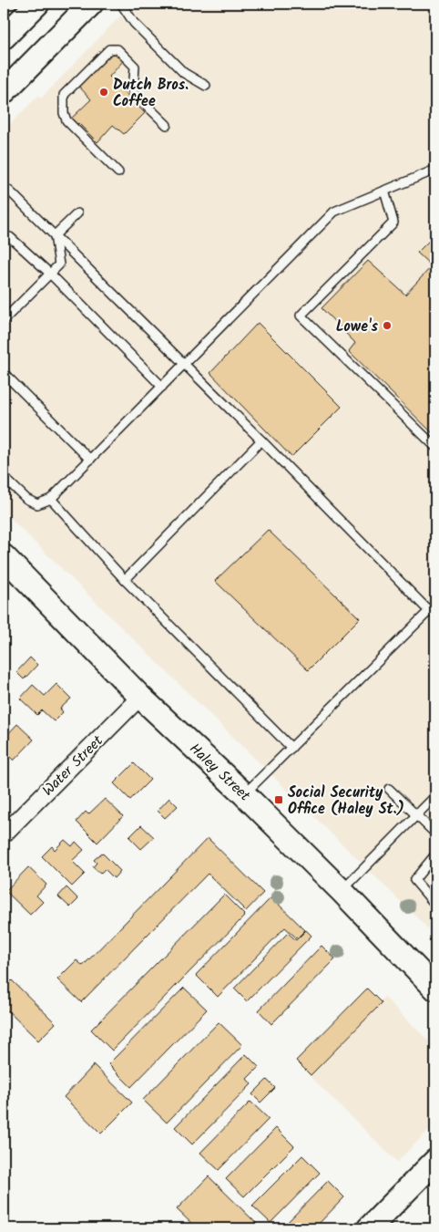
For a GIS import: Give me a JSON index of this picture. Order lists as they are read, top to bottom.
{
  "streets": {
    "main road": ["Haley Street"],
    "street": ["Water Street"]
  },
  "crossings": [
    ["Water Street", "Haley Street"]
  ],
  "places": {
    "other": ["Dutch Bros. Coffee", "Lowe's"],
    "transit": ["Social Security Office (Haley St.)"]
  }
}
